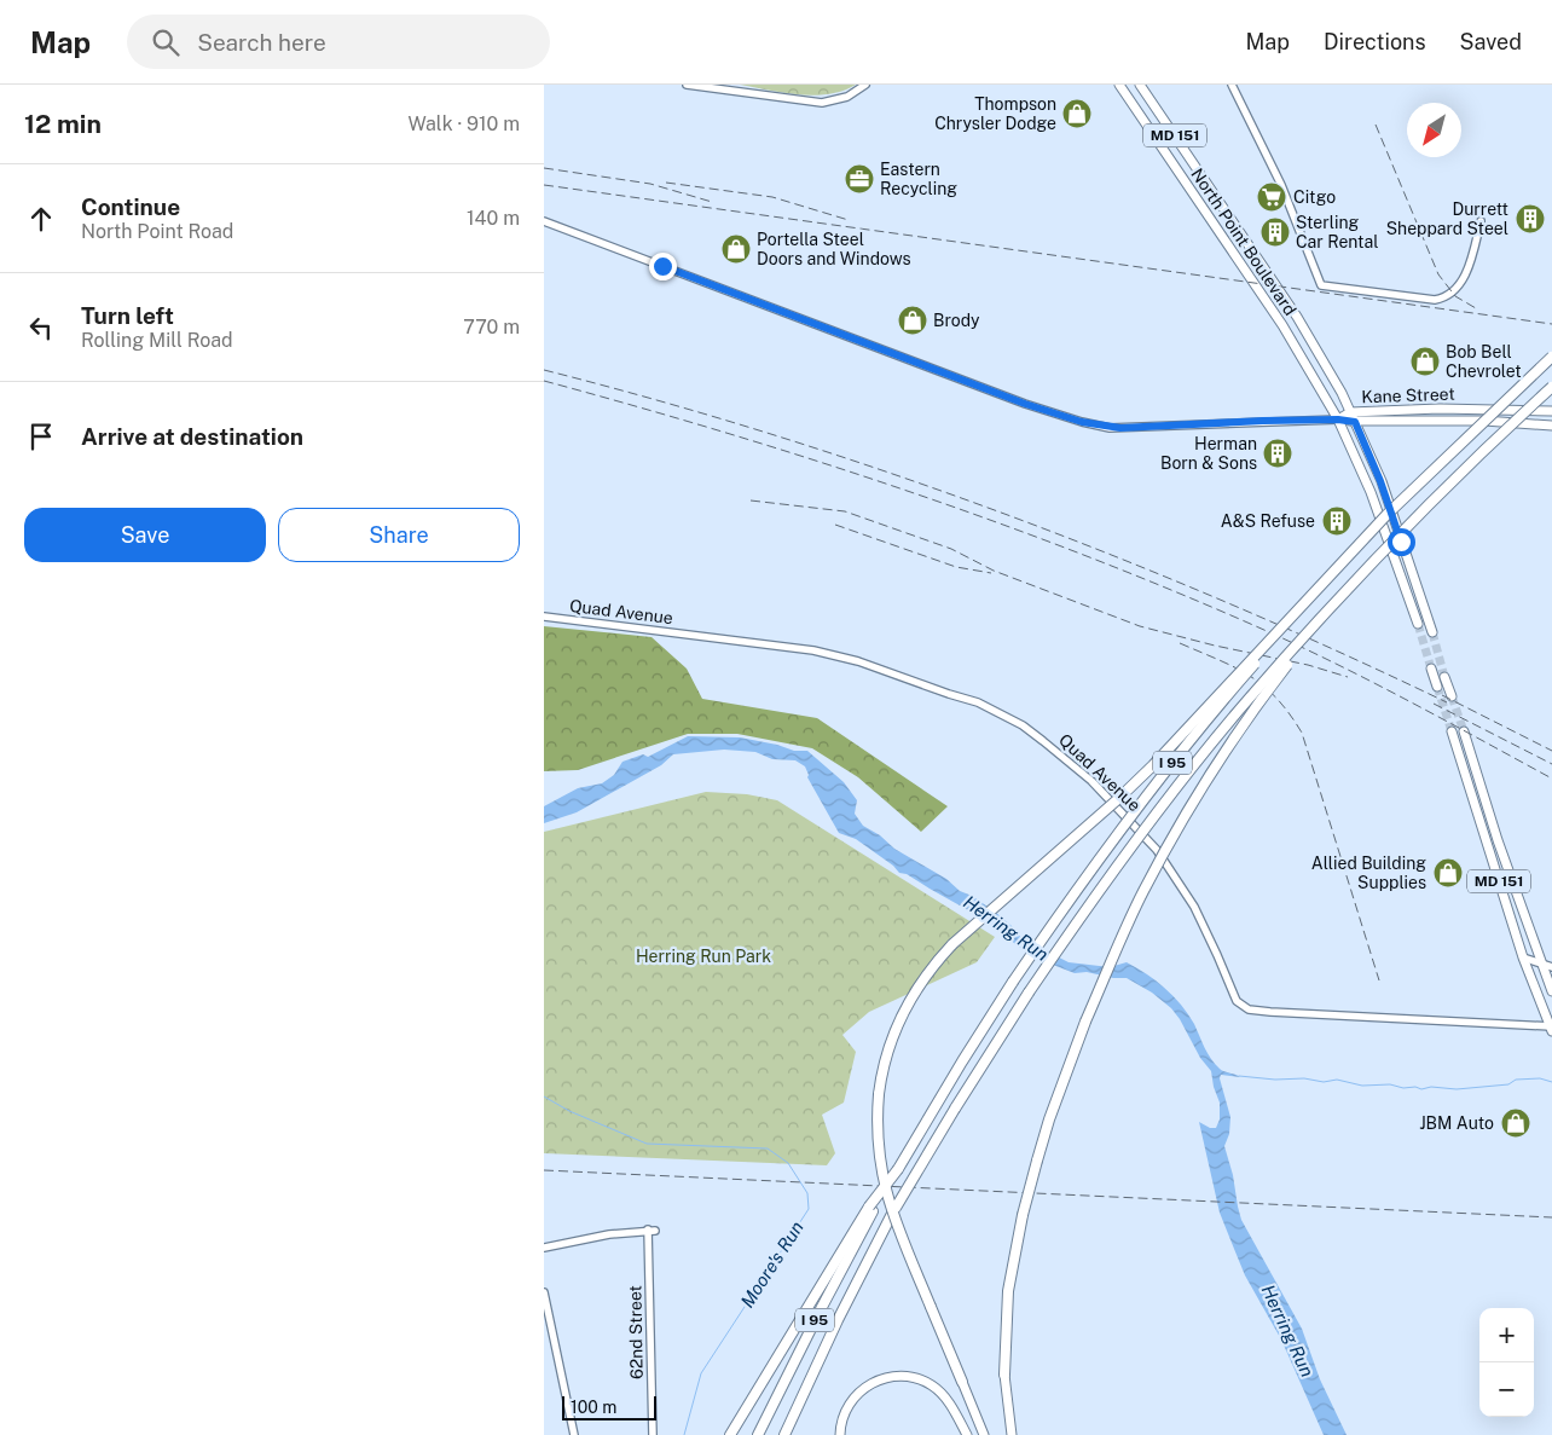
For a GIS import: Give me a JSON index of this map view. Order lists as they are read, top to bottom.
{
  "streets": {
    "highway": ["I 95"],
    "main road": ["MD 151", "North Point Boulevard", "Kane Street"],
    "street": ["Quad Avenue", "62nd Street"]
  },
  "crossings": [
    ["MD 151", "North Point Boulevard"],
    ["MD 151", "Kane Street"],
    ["MD 151", "Quad Avenue"],
    ["North Point Boulevard", "Kane Street"]
  ],
  "water": ["Herring Run", "Moore's Run"],
  "parks": ["Herring Run Park"],
  "places": {
    "shop": [
      "Thompson Chrysler Dodge",
      "Portella Steel Doors and Windows",
      "Brody",
      "Bob Bell Chevrolet",
      "Allied Building Supplies",
      "JBM Auto"
    ],
    "office": ["Eastern Recycling"],
    "supermarket": ["Citgo"],
    "building": [
      "Durrett Sheppard Steel",
      "Sterling Car Rental",
      "Herman Born & Sons",
      "A&S Refuse"
    ]
  },
  "scale_bar": "100 m",
  "north": "bottom left",
  "page": {
    "header": "Map",
    "search": "Search here",
    "nav": ["Map", "Directions", "Saved"],
    "heading": ["12 min", "Walk · 910 m"],
    "list": [
      ["Continue", "North Point Road", "140 m"],
      ["Turn left", "Rolling Mill Road", "770 m"],
      "Arrive at destination"
    ],
    "buttons": ["Save", "Share"],
    "map_buttons": ["+", "−"],
    "scale": "100 m"
  }
}
